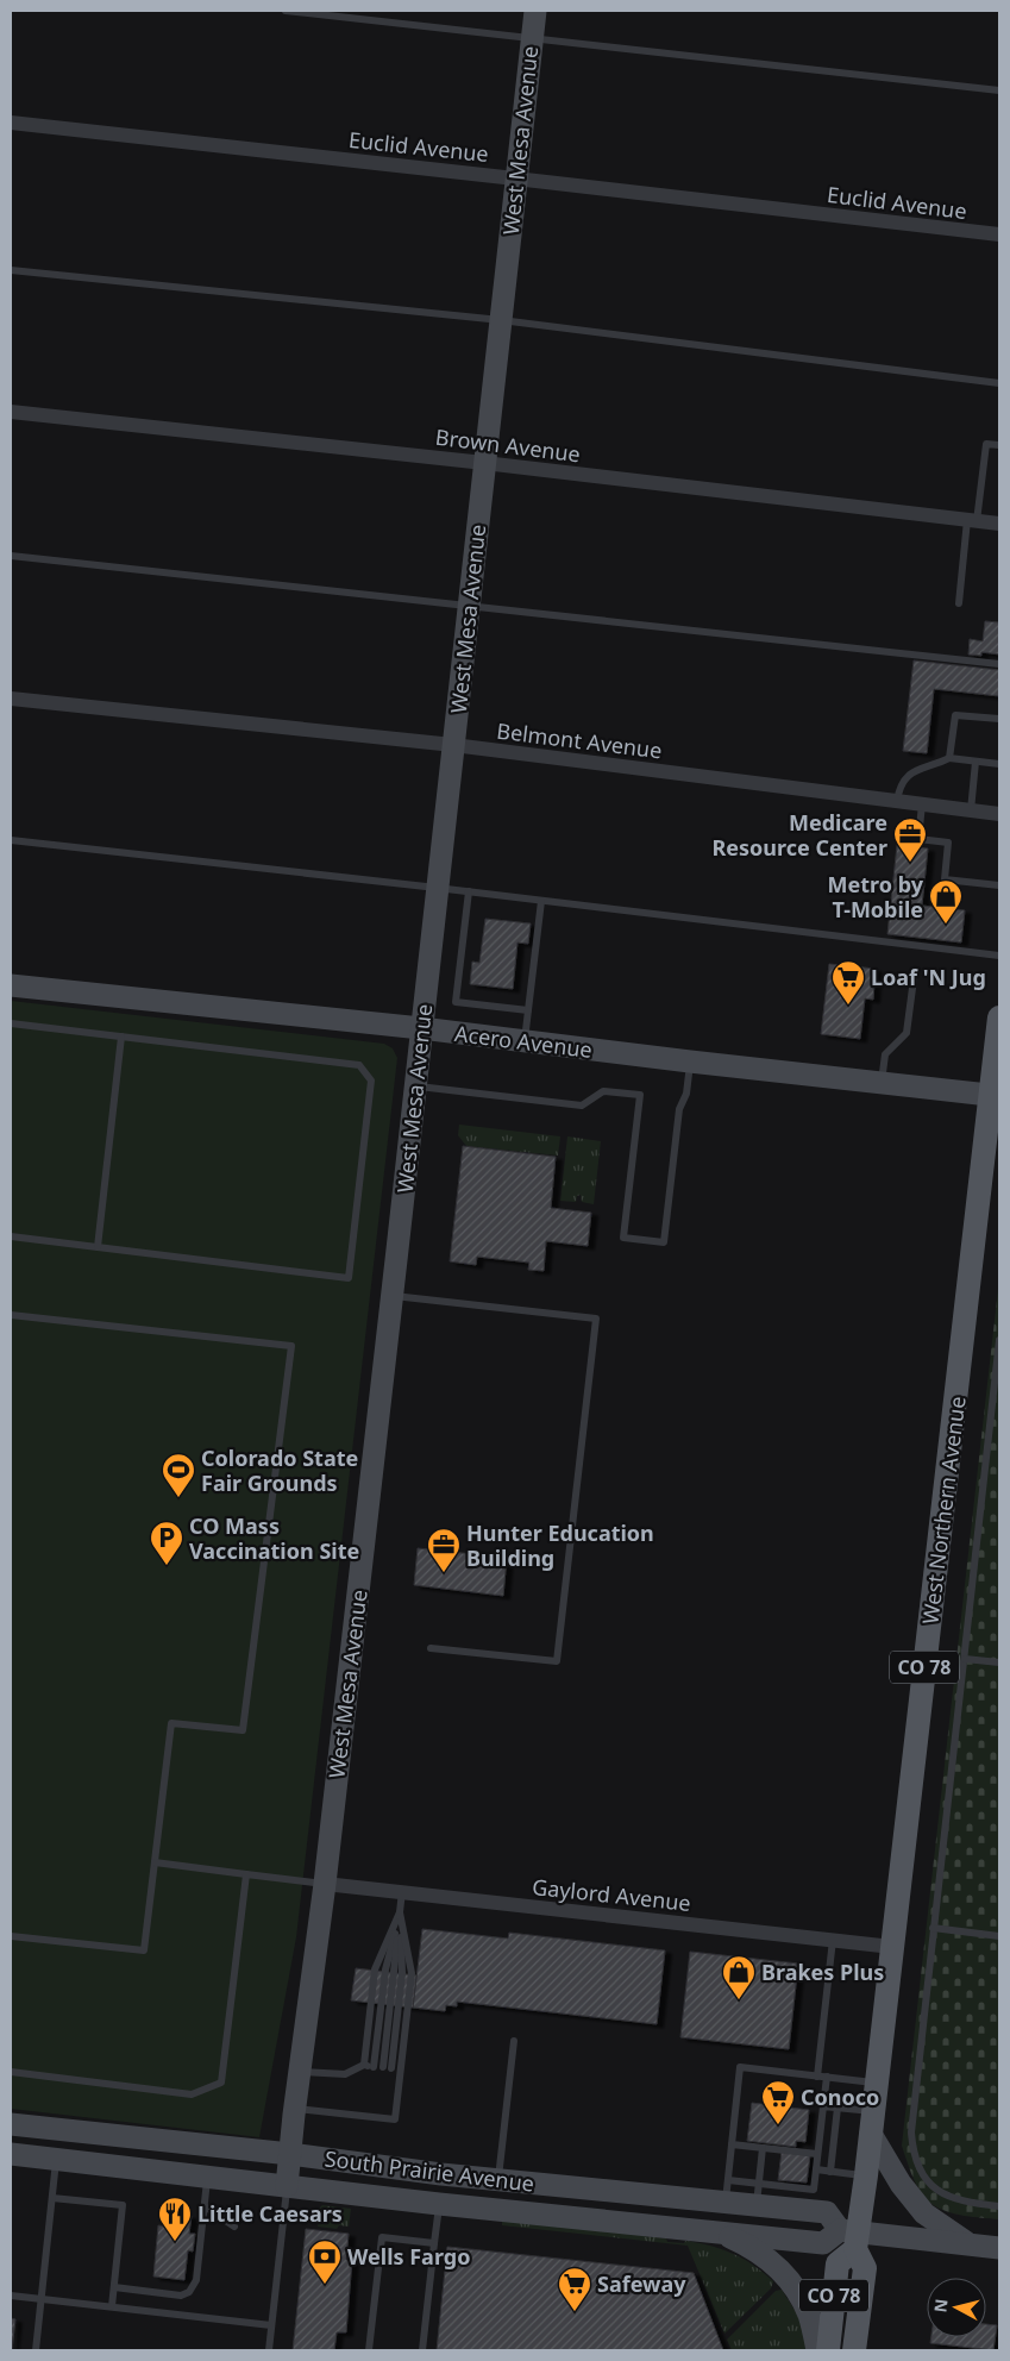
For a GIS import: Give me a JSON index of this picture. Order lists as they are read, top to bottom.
{
  "streets": {
    "main road": ["West Northern Avenue", "CO 78"],
    "street": [
      "West Mesa Avenue",
      "Euclid Avenue",
      "Brown Avenue",
      "Belmont Avenue",
      "Acero Avenue",
      "Gaylord Avenue",
      "South Prairie Avenue"
    ]
  },
  "crossings": [
    ["West Mesa Avenue", "Euclid Avenue"],
    ["West Mesa Avenue", "Brown Avenue"],
    ["West Mesa Avenue", "Belmont Avenue"],
    ["West Mesa Avenue", "Acero Avenue"],
    ["West Mesa Avenue", "Gaylord Avenue"],
    ["West Mesa Avenue", "South Prairie Avenue"],
    ["Acero Avenue", "West Northern Avenue"],
    ["West Northern Avenue", "CO 78"],
    ["West Northern Avenue", "Gaylord Avenue"],
    ["West Northern Avenue", "South Prairie Avenue"],
    ["CO 78", "South Prairie Avenue"]
  ],
  "places": {
    "office": ["Medicare Resource Center", "Hunter Education Building"],
    "shop": ["Metro by T-Mobile", "Brakes Plus"],
    "supermarket": ["Loaf 'N Jug", "Conoco", "Safeway"],
    "sports": ["Colorado State Fair Grounds"],
    "parking": ["CO Mass Vaccination Site"],
    "restaurant": ["Little Caesars"],
    "bank": ["Wells Fargo"]
  },
  "north": "left"
}
